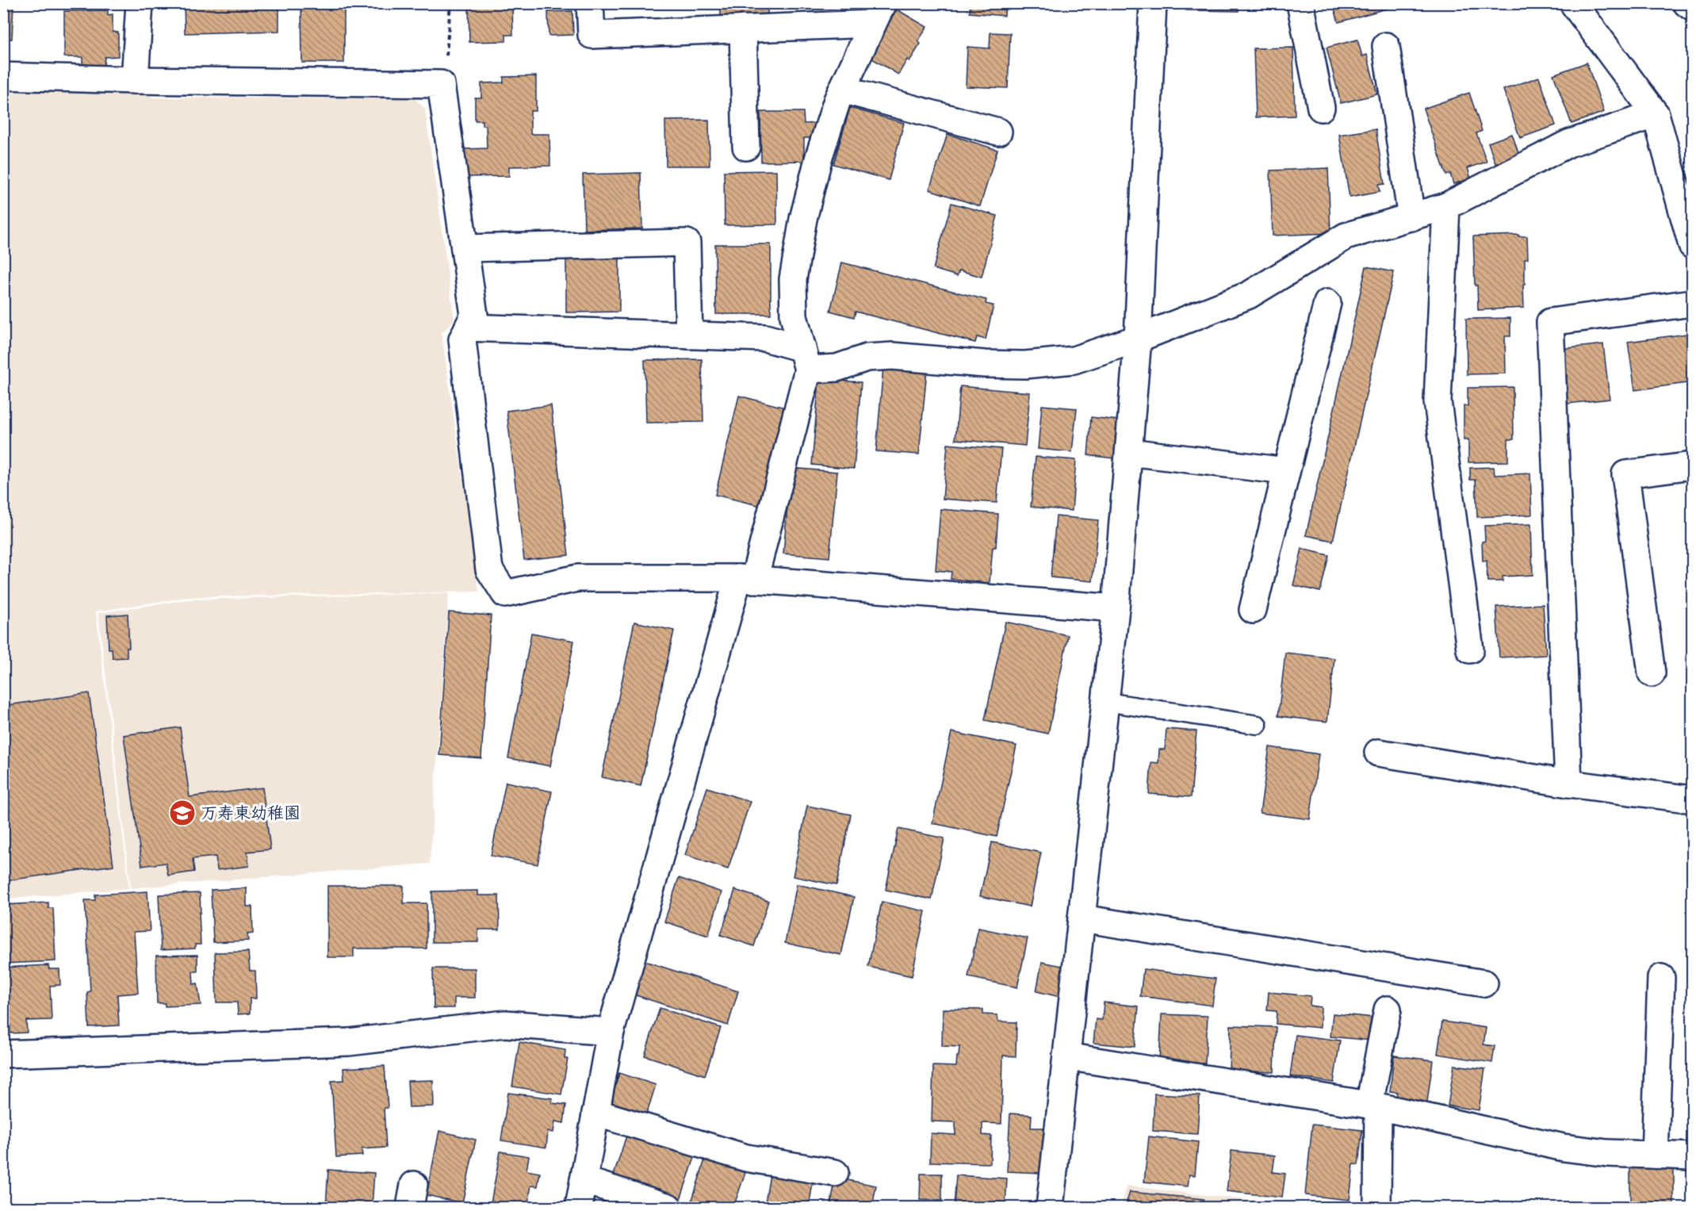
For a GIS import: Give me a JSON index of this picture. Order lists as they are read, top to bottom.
{
  "places": {
    "school or university": ["万寿東幼稚園"]
  }
}
